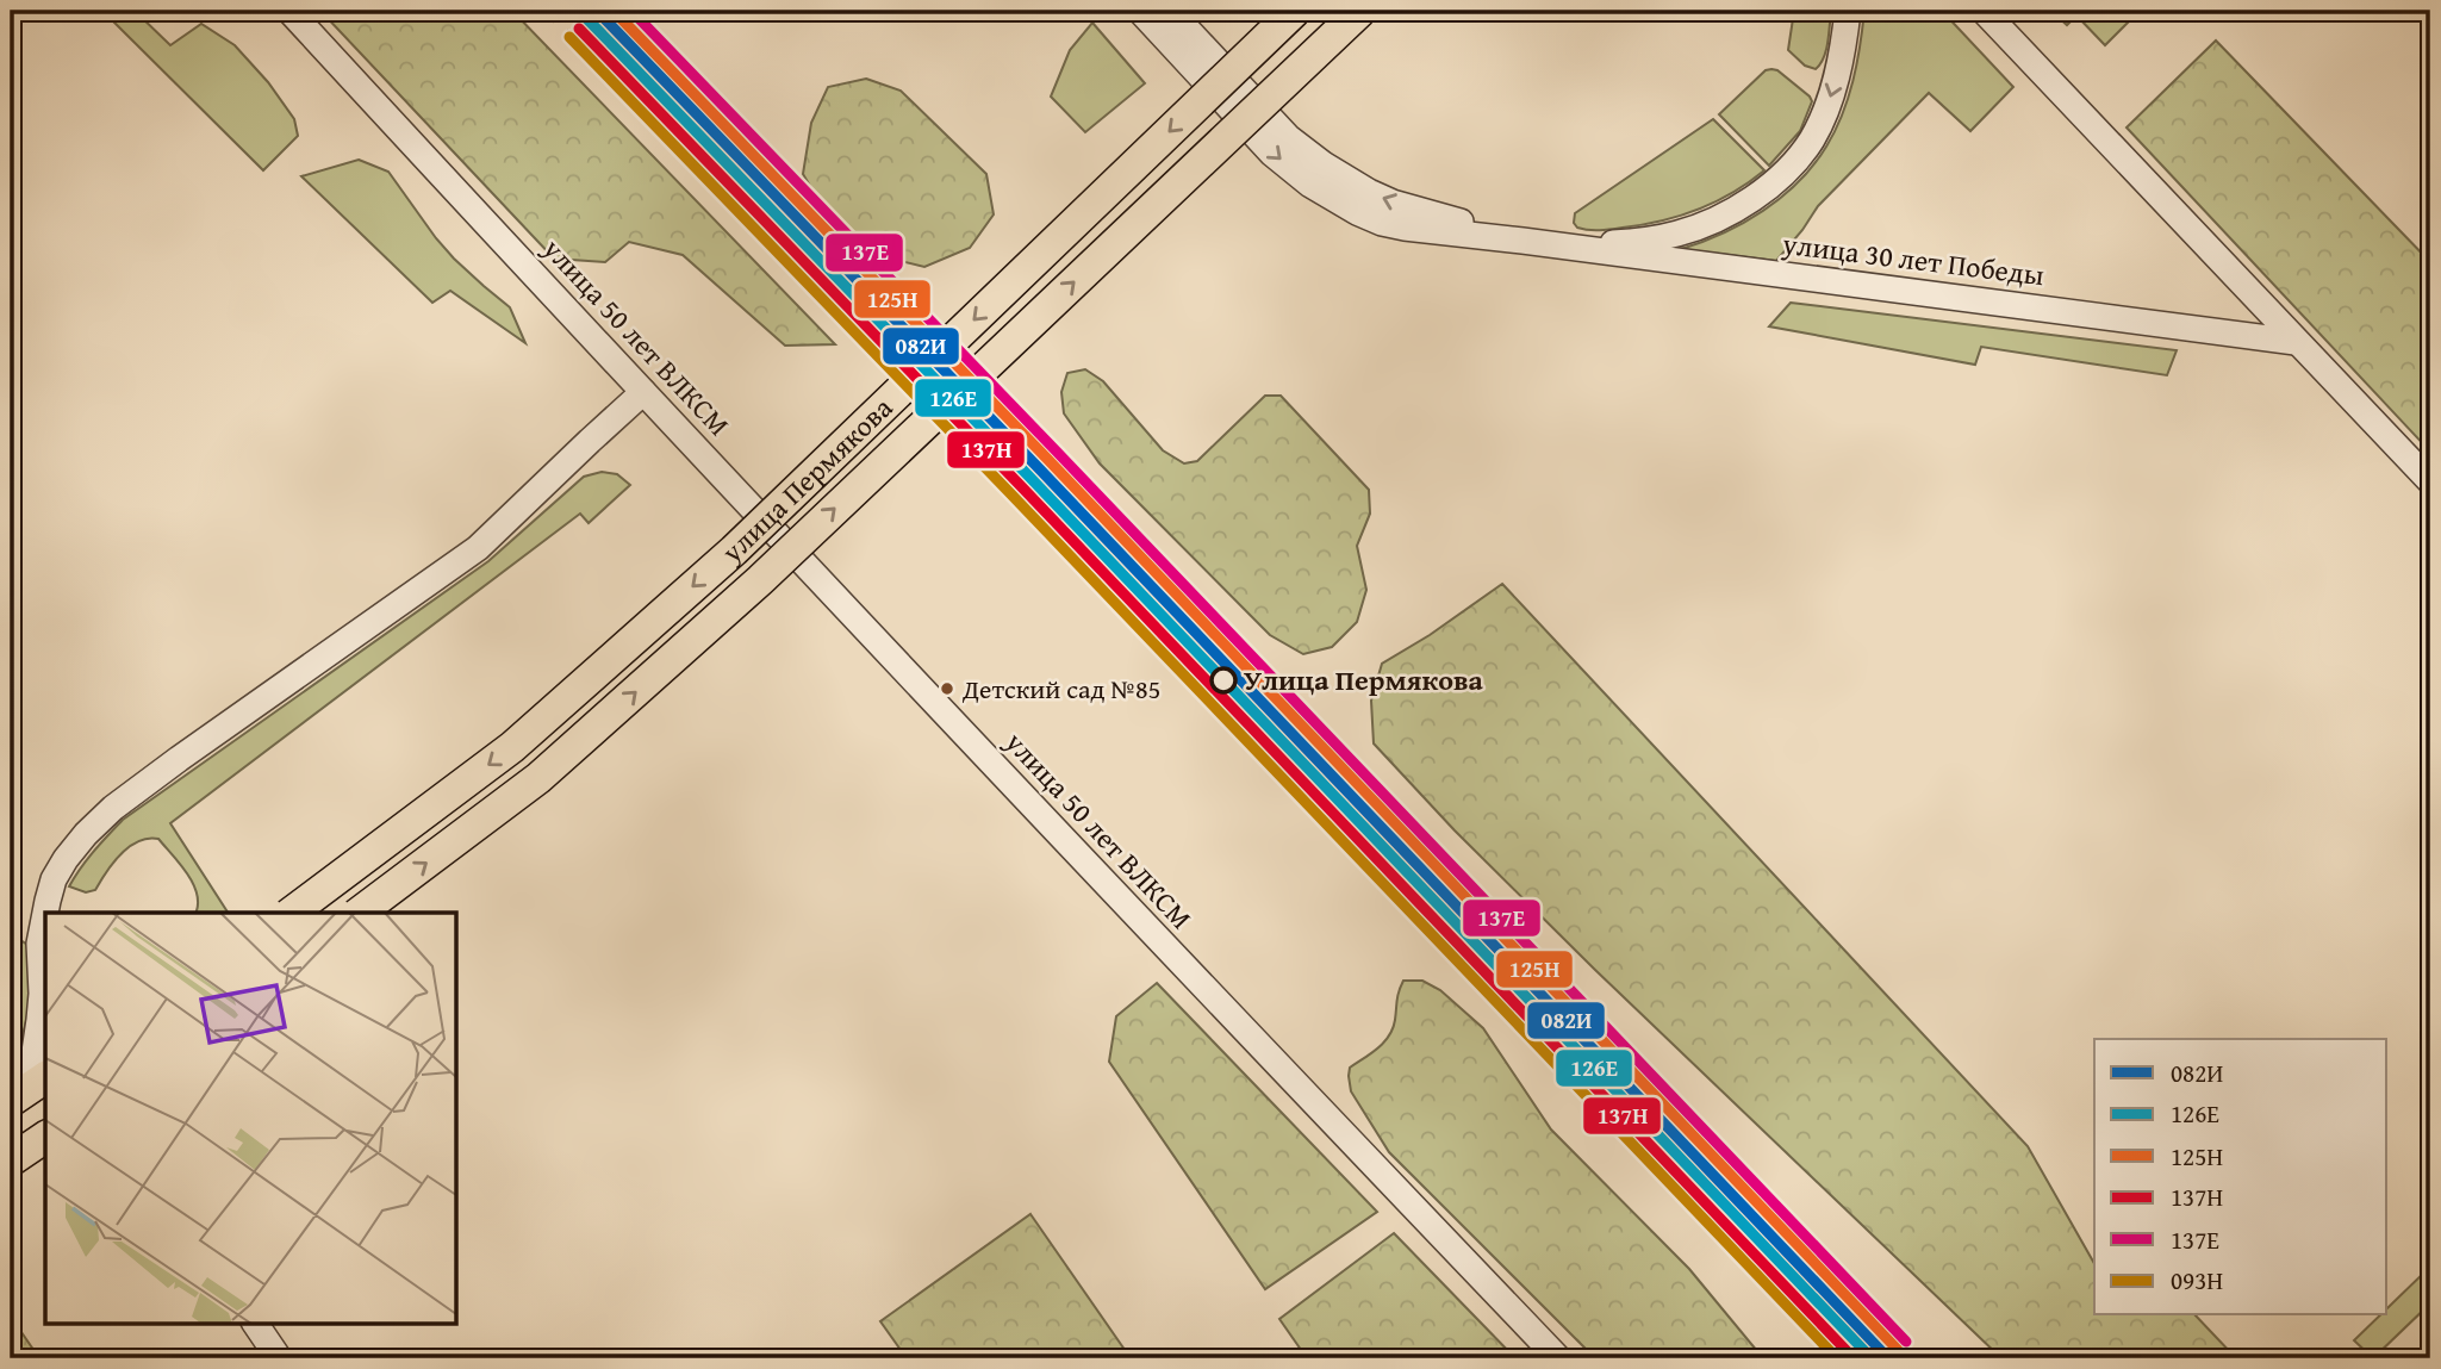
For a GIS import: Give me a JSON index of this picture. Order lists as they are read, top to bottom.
{
  "streets": {
    "main road": ["улица Пермякова"],
    "street": ["улица 30 лет Победы", "улица 50 лет ВЛКСМ"]
  },
  "places": ["Улица Пермякова", "Детский сад №85"],
  "lines": [
    "transit line 082И",
    "transit line 125Н",
    "transit line 137Е",
    "transit line 126Е",
    "transit line 137Н",
    "transit line 093Н"
  ],
  "legend": [
    "082И",
    "126Е",
    "125Н",
    "137Н",
    "137Е",
    "093Н"
  ]
}
